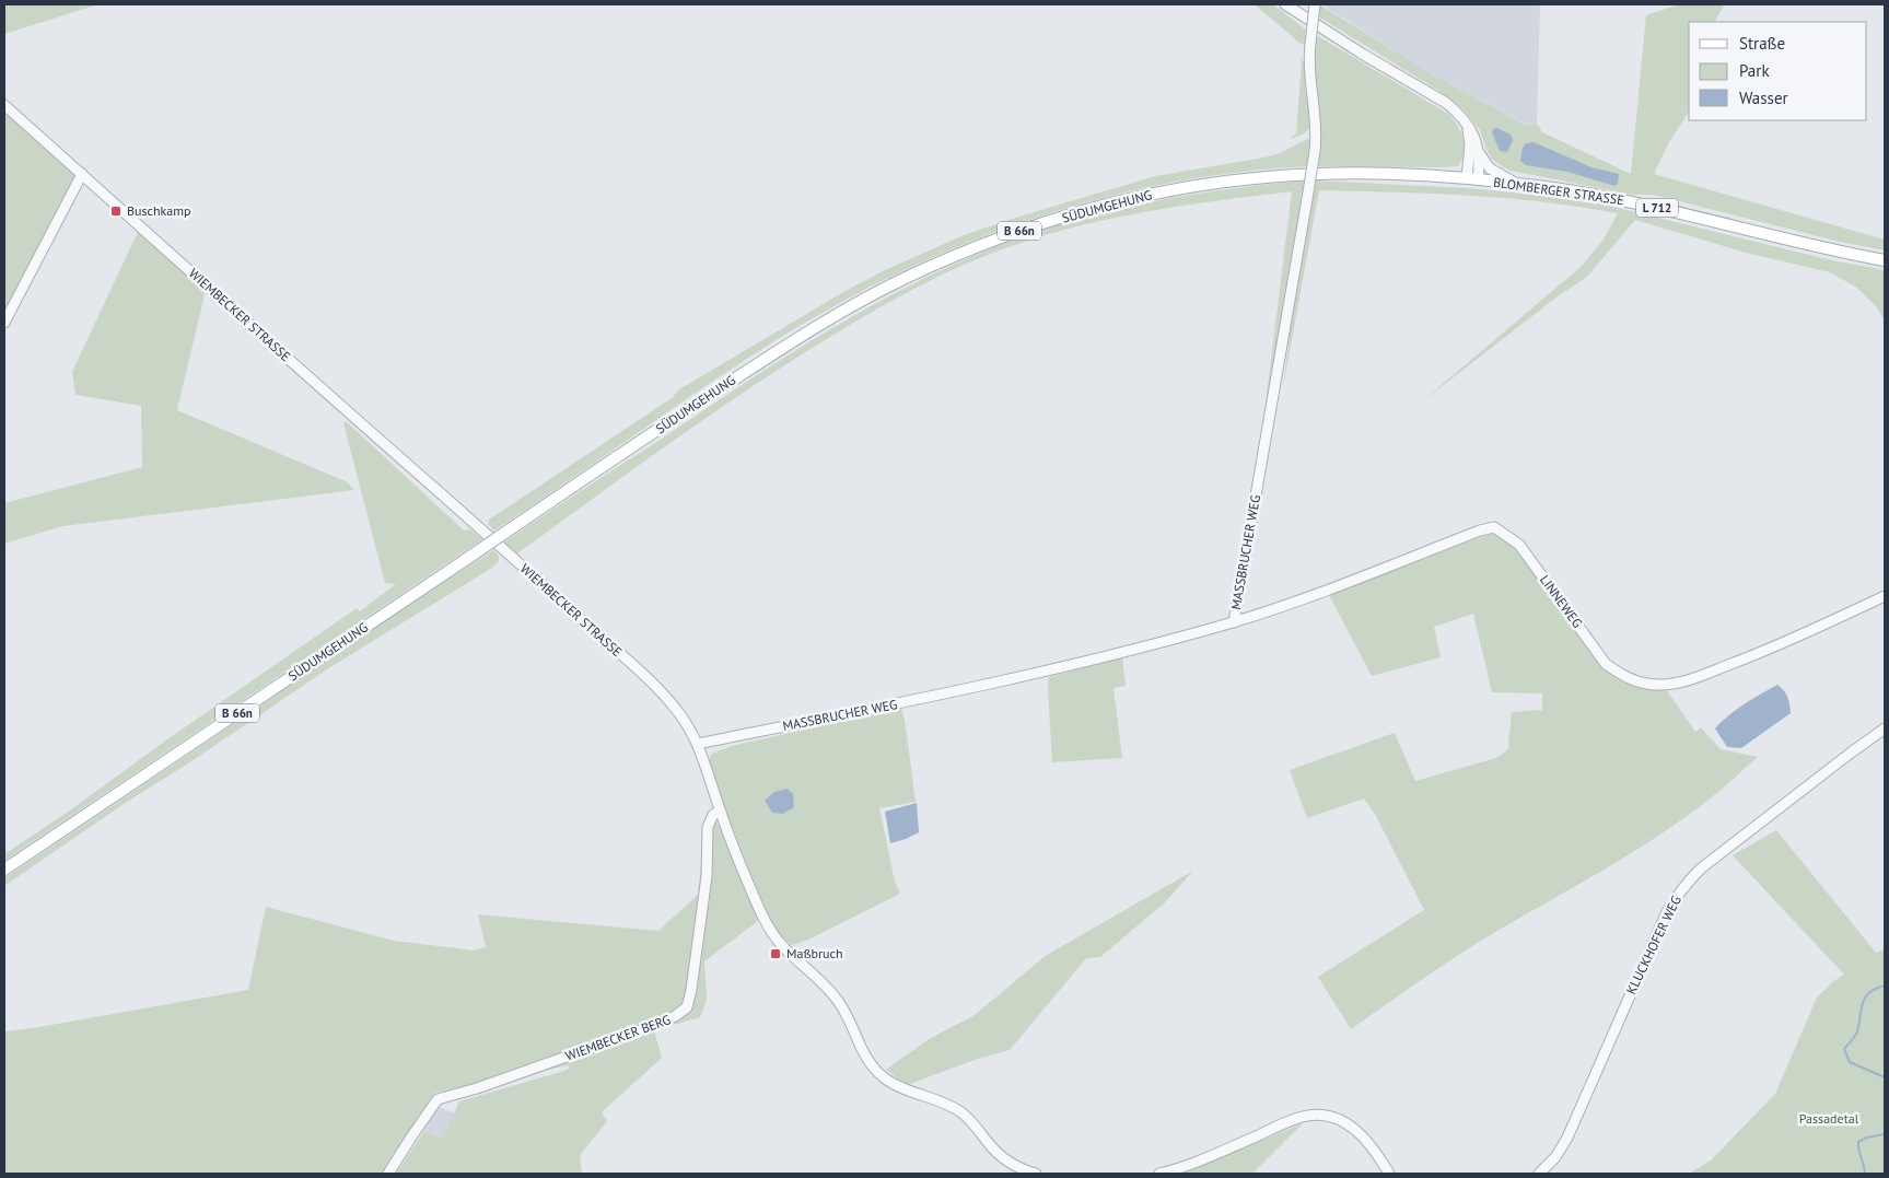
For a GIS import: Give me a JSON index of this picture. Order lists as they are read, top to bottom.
{
  "streets": {
    "main road": [
      "BLOMBERGER STRASSE",
      "SÜDUMGEHUNG",
      "L 712",
      "B 66n"
    ],
    "street": [
      "WIEMBECKER STRASSE",
      "MASSBRUCHER WEG",
      "LINNEWEG",
      "KLUCKHOFER WEG",
      "WIEMBECKER BERG"
    ]
  },
  "crossings": [
    ["BLOMBERGER STRASSE", "SÜDUMGEHUNG"],
    ["WIEMBECKER STRASSE", "MASSBRUCHER WEG"],
    ["WIEMBECKER STRASSE", "WIEMBECKER BERG"],
    ["MASSBRUCHER WEG", "LINNEWEG"]
  ],
  "parks": ["Passadetal"],
  "places": {
    "transit": ["Buschkamp", "Maßbruch"]
  },
  "legend": ["Straße", "Park", "Wasser"]
}
